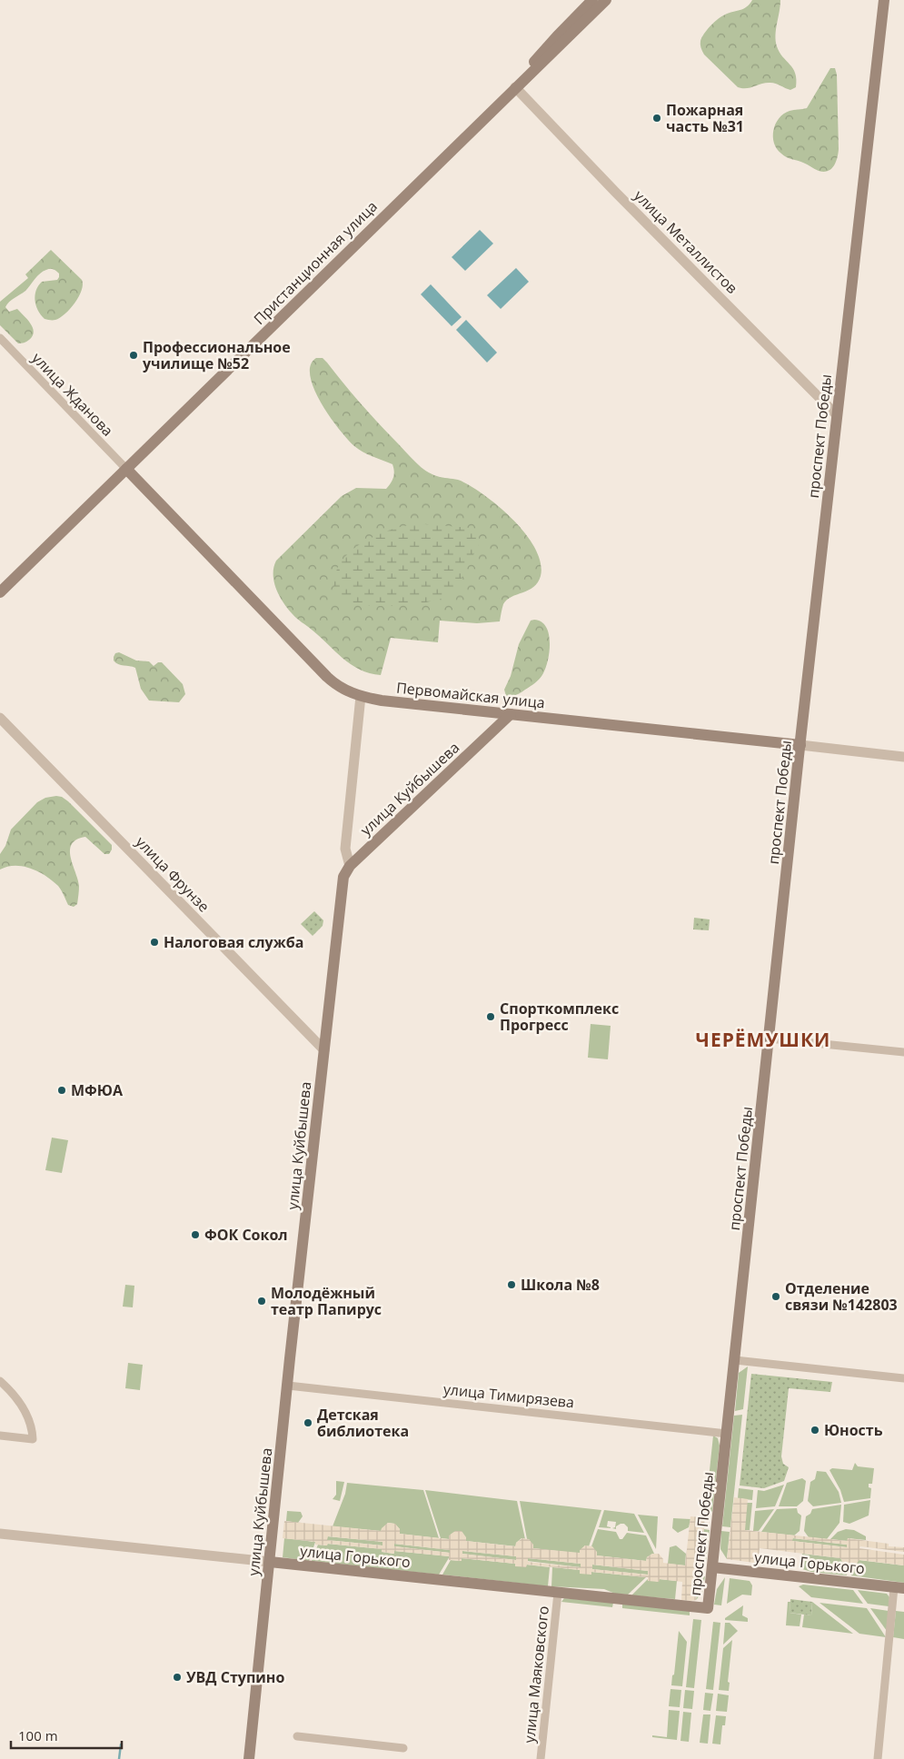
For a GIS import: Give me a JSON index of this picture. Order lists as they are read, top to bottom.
{
  "streets": {
    "main road": [
      "Пристанционная улица",
      "проспект Победы",
      "Первомайская улица",
      "улица Куйбышева",
      "улица Горького"
    ],
    "street": [
      "улица Металлистов",
      "улица Жданова",
      "улица Фрунзе",
      "улица Тимирязева",
      "улица Маяковского"
    ]
  },
  "crossings": [
    ["улица Металлистов", "Пристанционная улица"],
    ["улица Металлистов", "проспект Победы"],
    ["Пристанционная улица", "улица Жданова"],
    ["Пристанционная улица", "Первомайская улица"],
    ["улица Жданова", "Первомайская улица"],
    ["проспект Победы", "Первомайская улица"],
    ["проспект Победы", "улица Тимирязева"],
    ["проспект Победы", "улица Горького"],
    ["Первомайская улица", "улица Куйбышева"],
    ["улица Куйбышева", "улица Фрунзе"],
    ["улица Куйбышева", "улица Тимирязева"],
    ["улица Куйбышева", "улица Горького"],
    ["улица Горького", "улица Маяковского"]
  ],
  "districts": ["ЧЕРЁМУШКИ"],
  "places": [
    "Пожарная часть №31",
    "Профессиональное училище №52",
    "Налоговая служба",
    "Спорткомплекс Прогресс",
    "МФЮА",
    "ФОК Сокол",
    "Школа №8",
    "Отделение связи №142803",
    "Молодёжный театр Папирус",
    "Детская библиотека",
    "Юность",
    "УВД Ступино"
  ],
  "scale_bar": "100 m"
}
